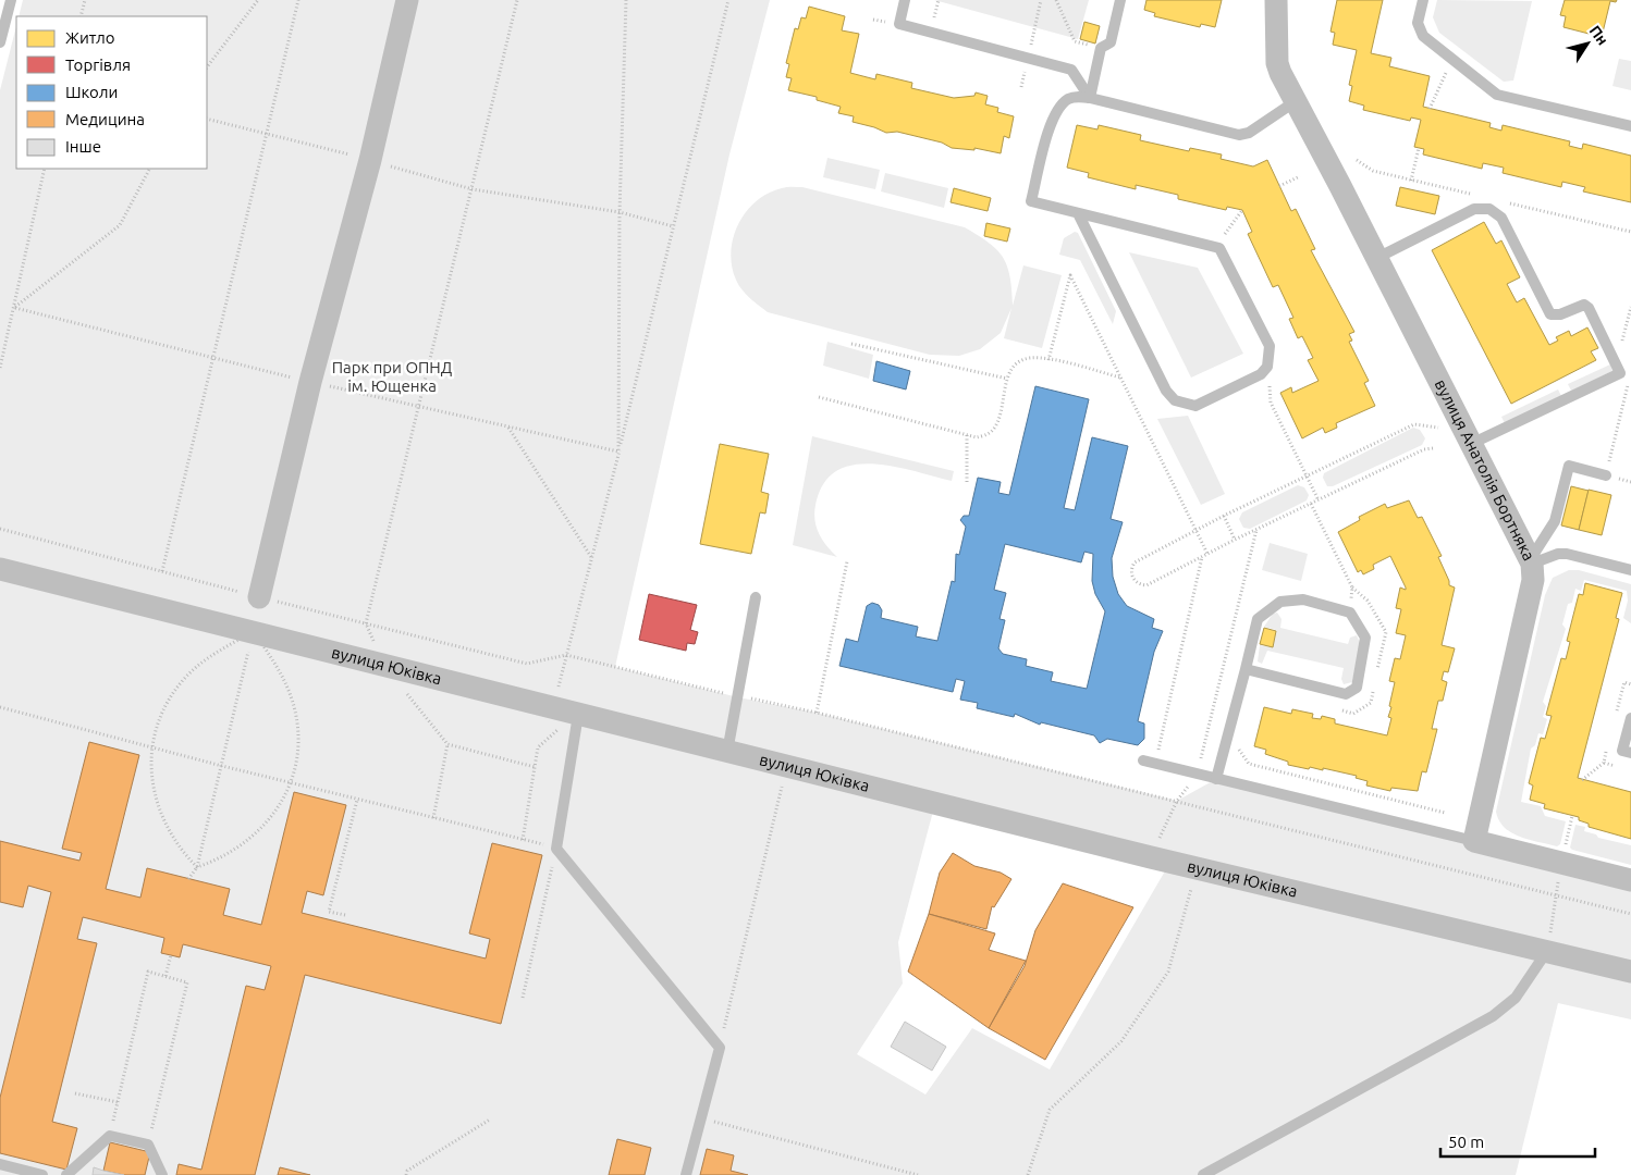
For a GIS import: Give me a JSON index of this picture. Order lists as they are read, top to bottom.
{
  "streets": {
    "street": ["вулиця Анатолія Бортняка", "вулиця Юківка"]
  },
  "parks": ["Парк при ОПНД ім. Ющенка"],
  "legend": [
    "Житло",
    "Торгівля",
    "Школи",
    "Медицина",
    "Інше"
  ],
  "scale_bar": "50 m",
  "north": "top right"
}
